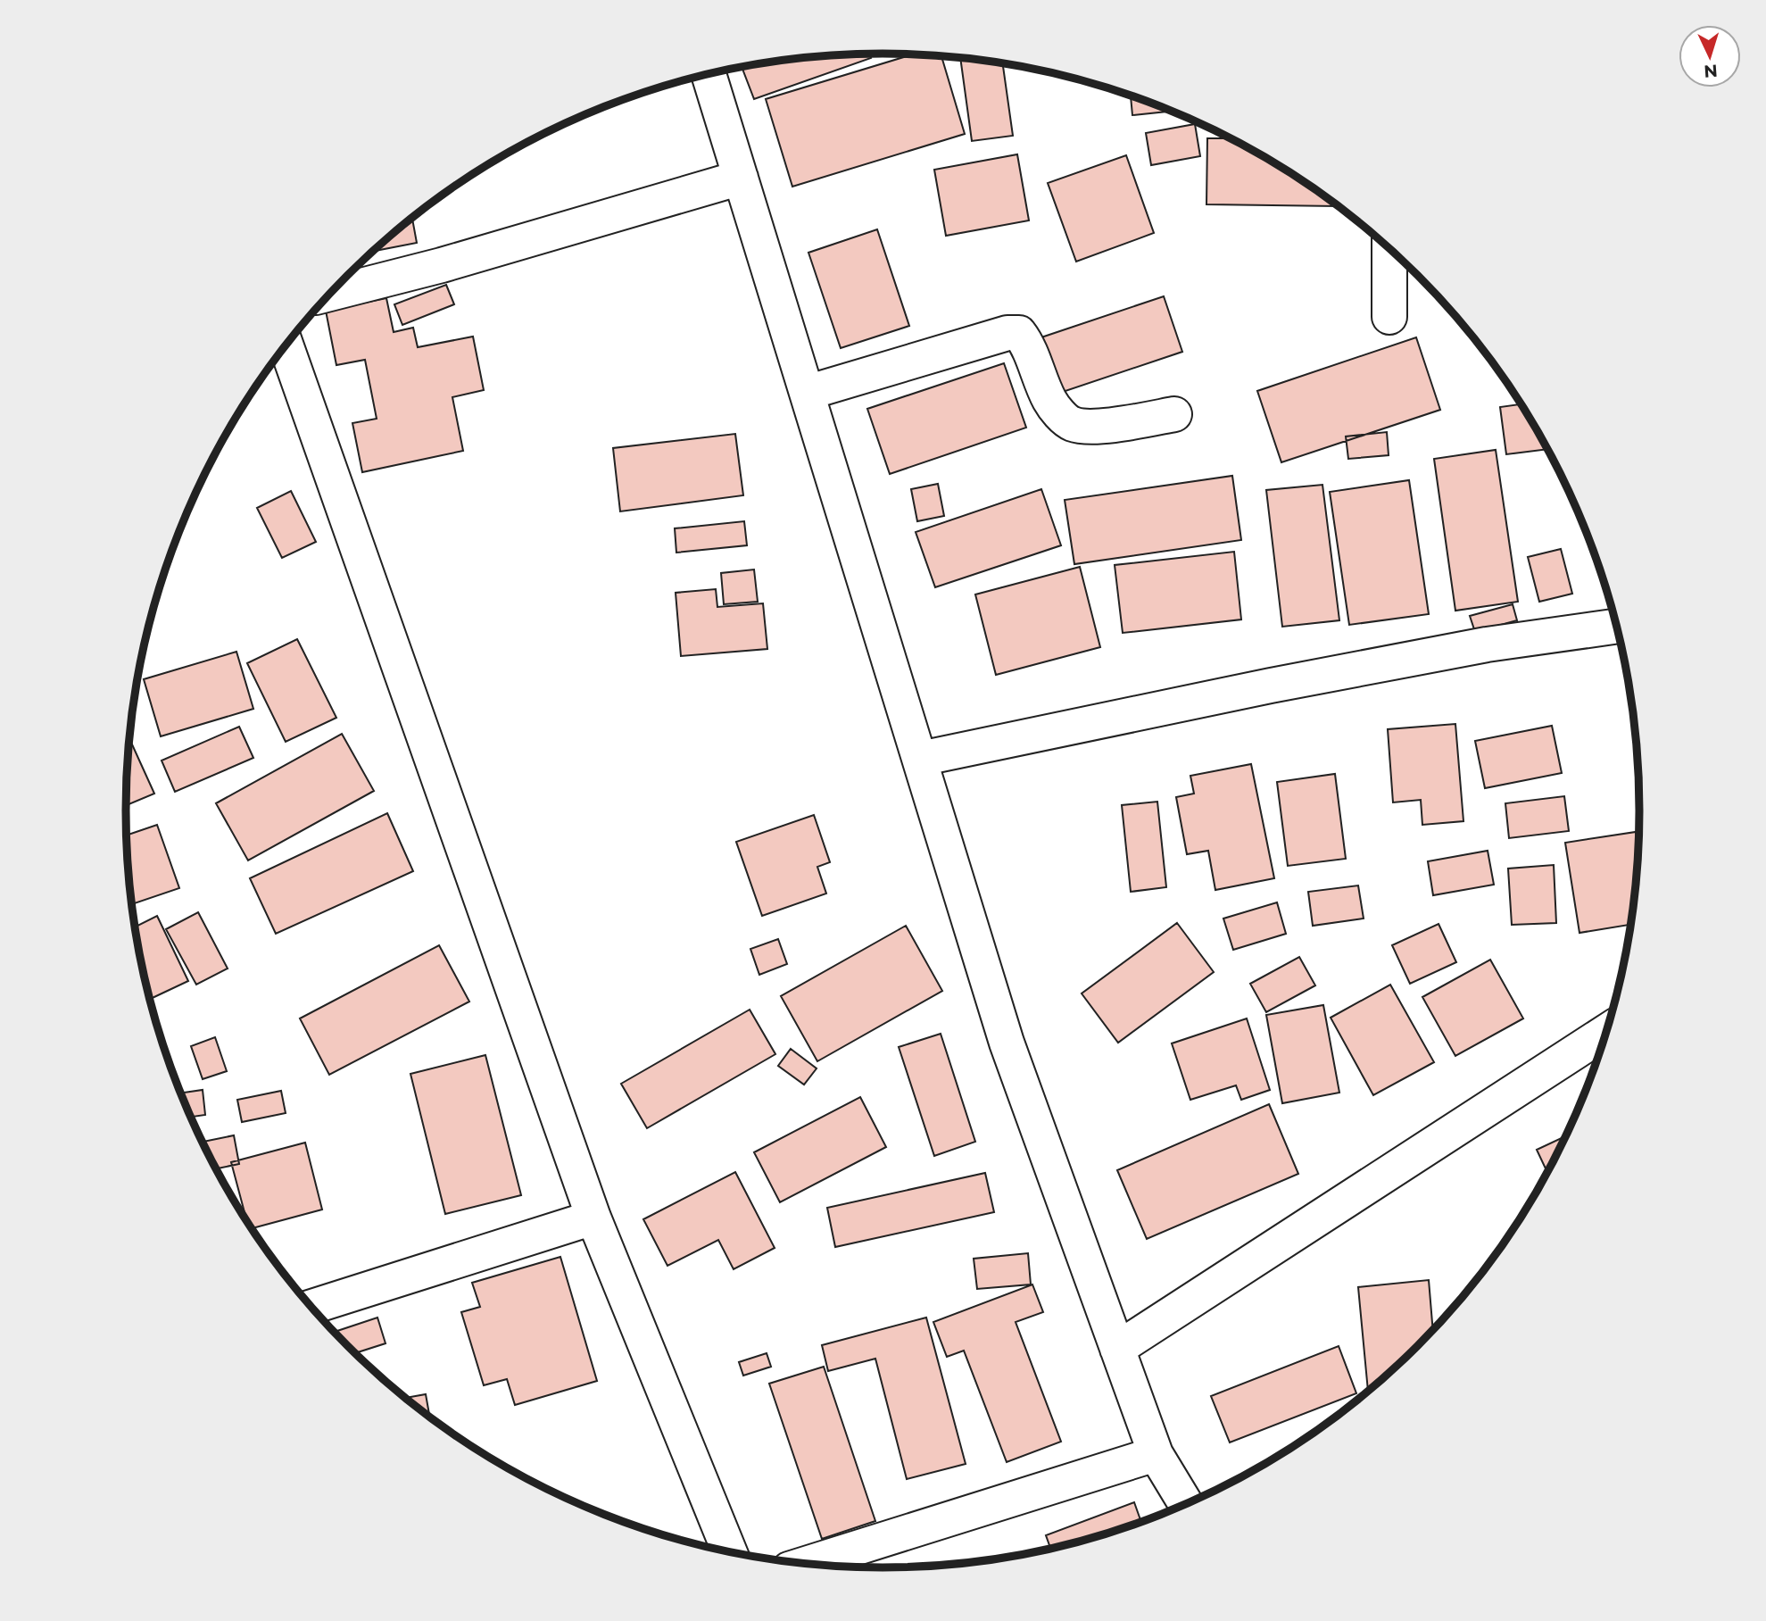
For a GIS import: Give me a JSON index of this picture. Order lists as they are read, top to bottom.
{
  "north": "bottom"
}
